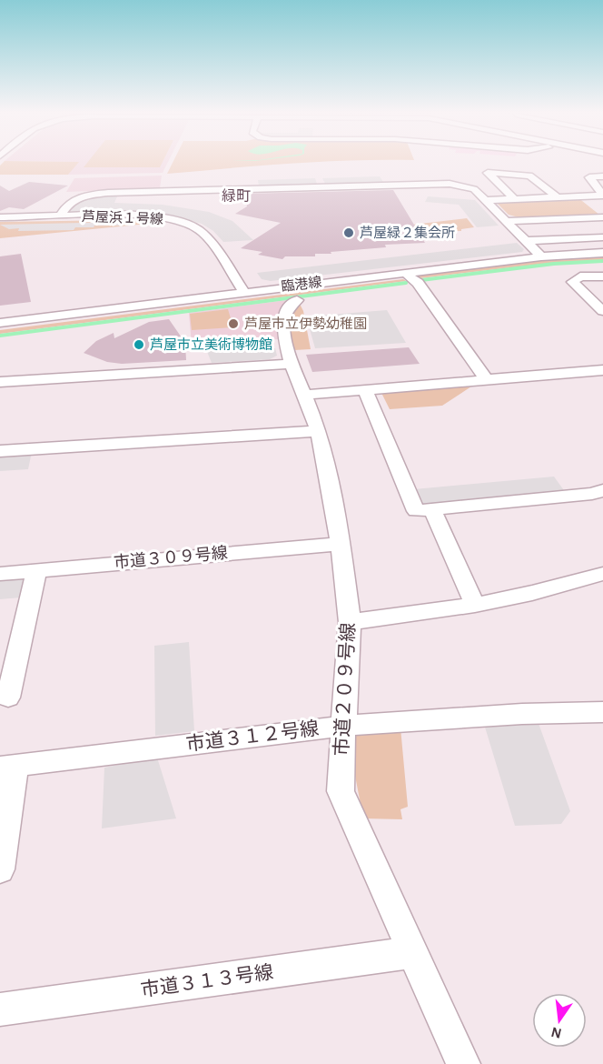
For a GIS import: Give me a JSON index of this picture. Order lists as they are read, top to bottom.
{
  "streets": {
    "street": [
      "芦屋浜１号線",
      "臨港線",
      "市道３０９号線",
      "市道２０９号線",
      "市道３１２号線",
      "市道３１３号線"
    ]
  },
  "crossings": [
    ["芦屋浜１号線", "臨港線"],
    ["市道３０９号線", "市道２０９号線"],
    ["市道２０９号線", "市道３１２号線"],
    ["市道２０９号線", "市道３１３号線"]
  ],
  "districts": ["緑町"],
  "places": ["芦屋緑２集会所", "芦屋市立伊勢幼稚園", "芦屋市立美術博物館"],
  "north": "bottom"
}
